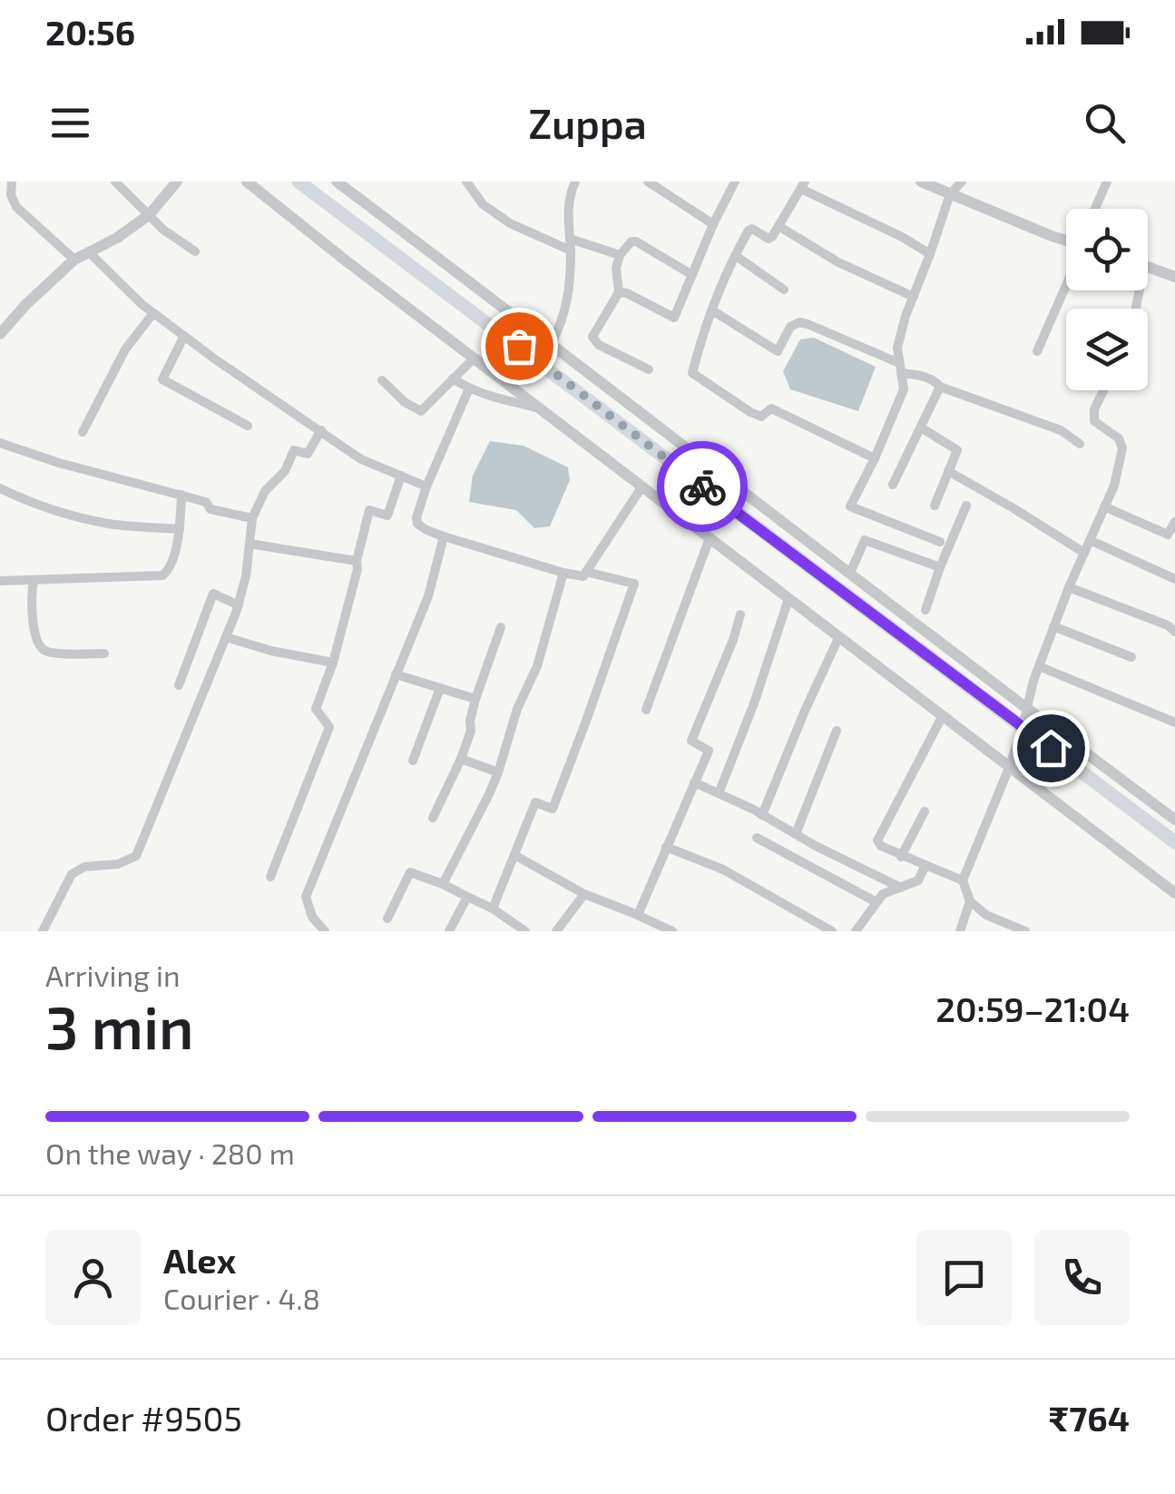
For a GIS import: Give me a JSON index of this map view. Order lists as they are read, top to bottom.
{
  "page": {
    "status": "20:56",
    "header": "Zuppa",
    "heading": ["3 min", "Arriving in", "20:59–21:04"],
    "panel": [
      "Alex",
      "Courier · 4.8",
      "Order #9505",
      "₹764"
    ],
    "bar": "On the way · 280 m"
  }
}
